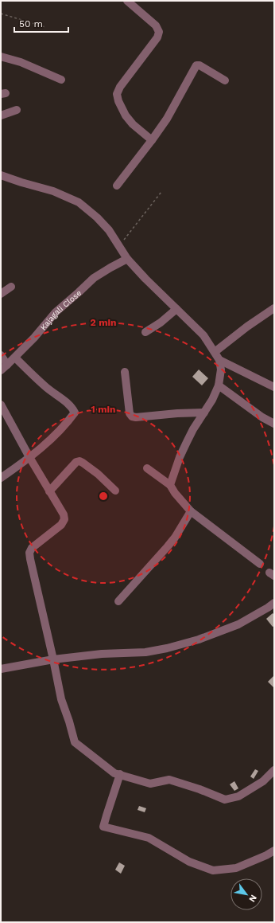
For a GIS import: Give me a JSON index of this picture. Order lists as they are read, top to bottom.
{
  "streets": {
    "street": ["Kajagali Close"]
  },
  "scale_bar": "50 m",
  "north": "bottom right",
  "rings": ["2 min", "1 min"]
}
